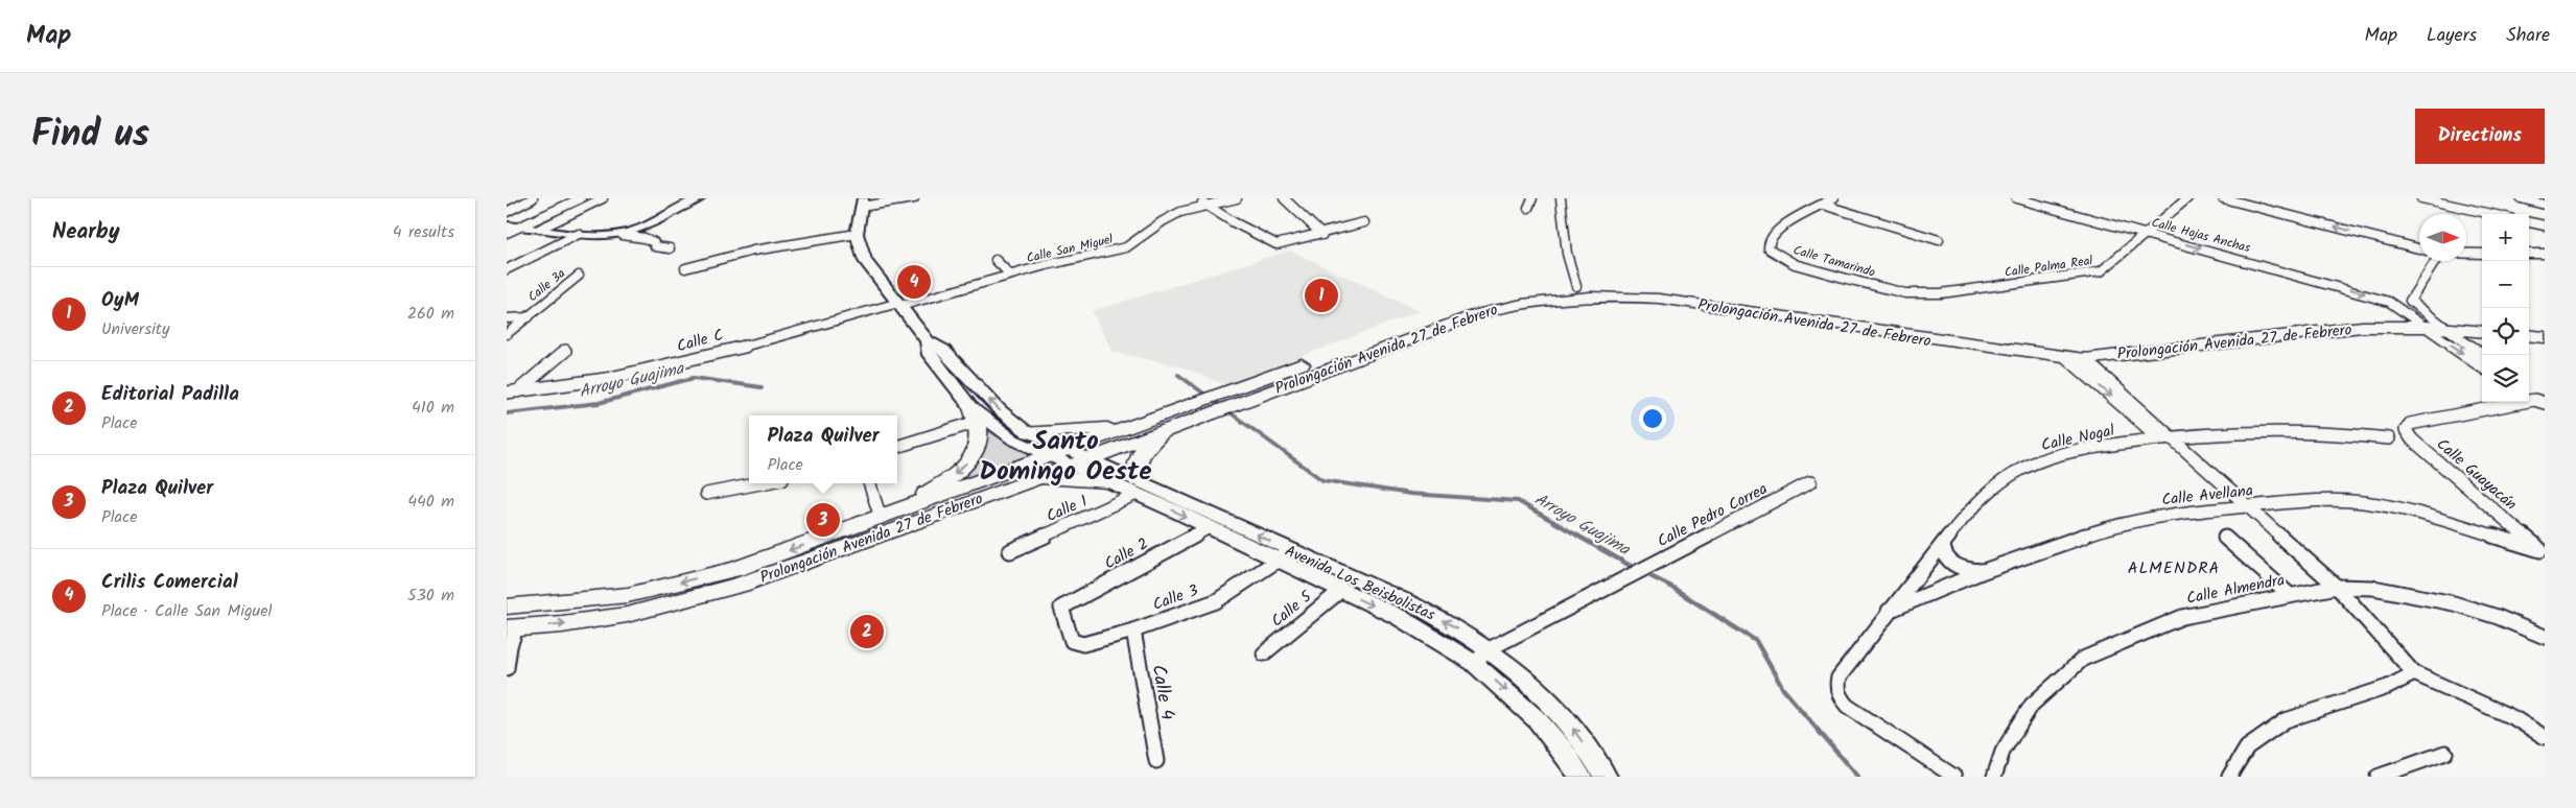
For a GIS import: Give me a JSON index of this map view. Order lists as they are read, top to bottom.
{
  "streets": {
    "main road": ["Prolongación Avenida 27 de Febrero", "Avenida Los Beisbolistas"],
    "street": [
      "Calle Hojas Anchas",
      "Calle San Miguel",
      "Calle Tamarindo",
      "Calle Palma Real",
      "Calle 3a",
      "Calle C",
      "Calle Nogal",
      "Calle Guayacán",
      "Calle Avellana",
      "Calle 1",
      "Calle Pedro Correa",
      "Calle 2",
      "Calle Almendra",
      "Calle 3",
      "Calle 5",
      "Calle 4"
    ]
  },
  "crossings": [
    ["Calle Hojas Anchas", "Calle Palma Real"],
    ["Calle Hojas Anchas", "Prolongación Avenida 27 de Febrero"],
    ["Calle San Miguel", "Calle C"],
    ["Calle Tamarindo", "Calle Palma Real"],
    ["Prolongación Avenida 27 de Febrero", "Avenida Los Beisbolistas"],
    ["Calle Nogal", "Calle Avellana"],
    ["Calle Guayacán", "Calle Avellana"],
    ["Calle 1", "Avenida Los Beisbolistas"],
    ["Calle Pedro Correa", "Avenida Los Beisbolistas"],
    ["Calle 2", "Avenida Los Beisbolistas"],
    ["Calle 2", "Calle 3"],
    ["Avenida Los Beisbolistas", "Calle 3"],
    ["Avenida Los Beisbolistas", "Calle 5"],
    ["Calle 3", "Calle 4"]
  ],
  "districts": ["Santo Domingo Oeste", "ALMENDRA"],
  "water": ["Arroyo Guajima"],
  "north": "right",
  "page": {
    "header": "Map",
    "nav": ["Map", "Layers", "Share"],
    "title": "Find us",
    "buttons": "Directions",
    "heading": ["Nearby", "4 results"],
    "map_buttons": ["+", "−"],
    "pins": [
      "4",
      "1",
      "3",
      "2"
    ],
    "list": [
      {
        "mark": "1",
        "name": "OyM",
        "note": "University",
        "value": "260 m"
      },
      {
        "mark": "2",
        "name": "Editorial Padilla",
        "note": "Place",
        "value": "410 m"
      },
      {
        "mark": "3",
        "name": "Plaza Quilver",
        "note": "Place",
        "value": "440 m"
      },
      {
        "mark": "4",
        "name": "Crilis Comercial",
        "note": "Place · Calle San Miguel",
        "value": "530 m"
      }
    ],
    "popup": ["Plaza Quilver", "Place"]
  }
}
